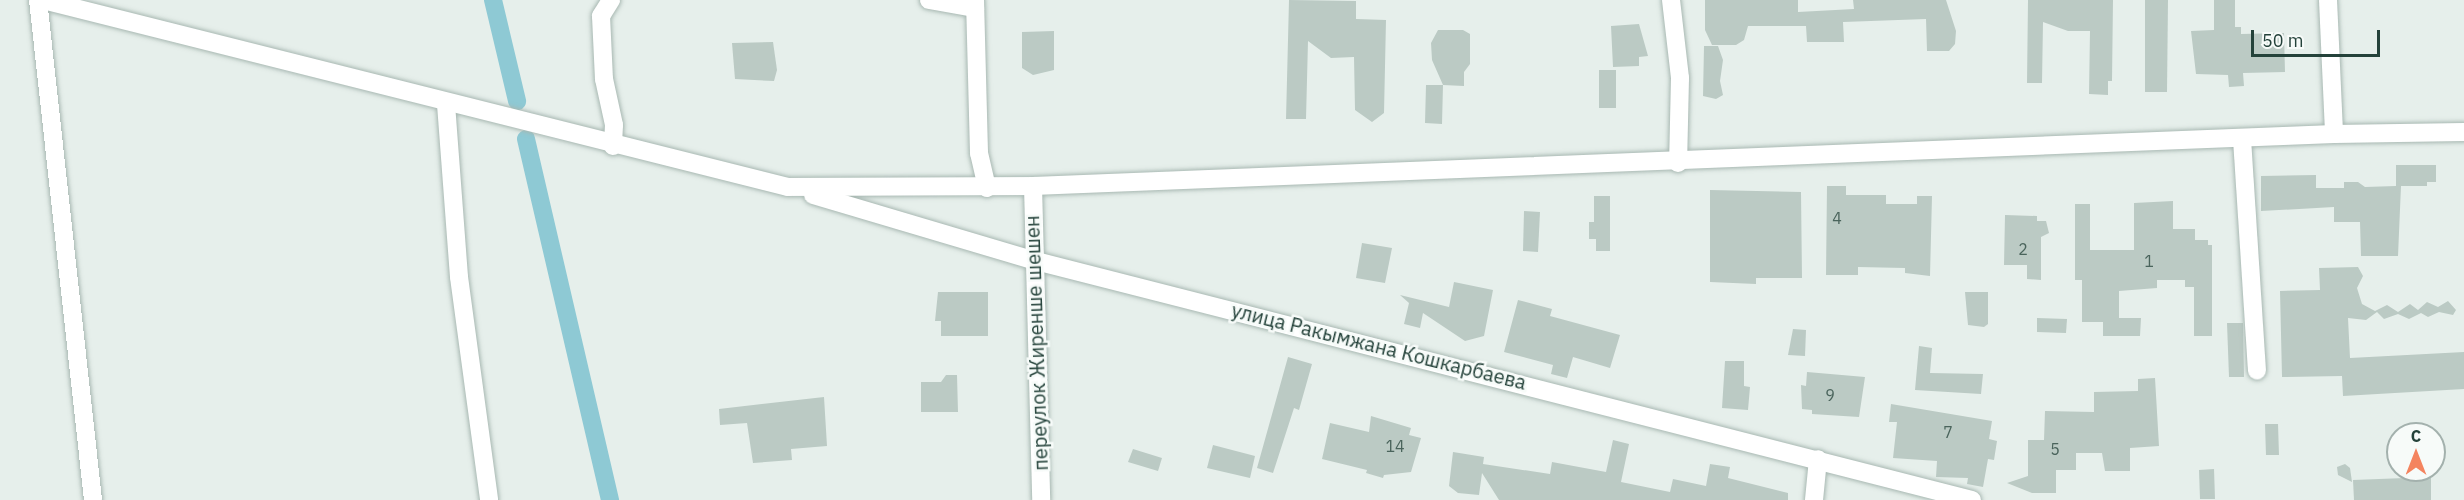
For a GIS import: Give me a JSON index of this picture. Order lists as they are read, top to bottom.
{
  "streets": {
    "street": ["переулок Жиренше шешен", "улица Ракымжана Кошкарбаева"]
  },
  "crossings": [
    ["переулок Жиренше шешен", "улица Ракымжана Кошкарбаева"]
  ],
  "house_numbers": [
    "4",
    "2",
    "1",
    "9",
    "7",
    "14",
    "5"
  ],
  "scale_bar": "50 m",
  "north": "top"
}
